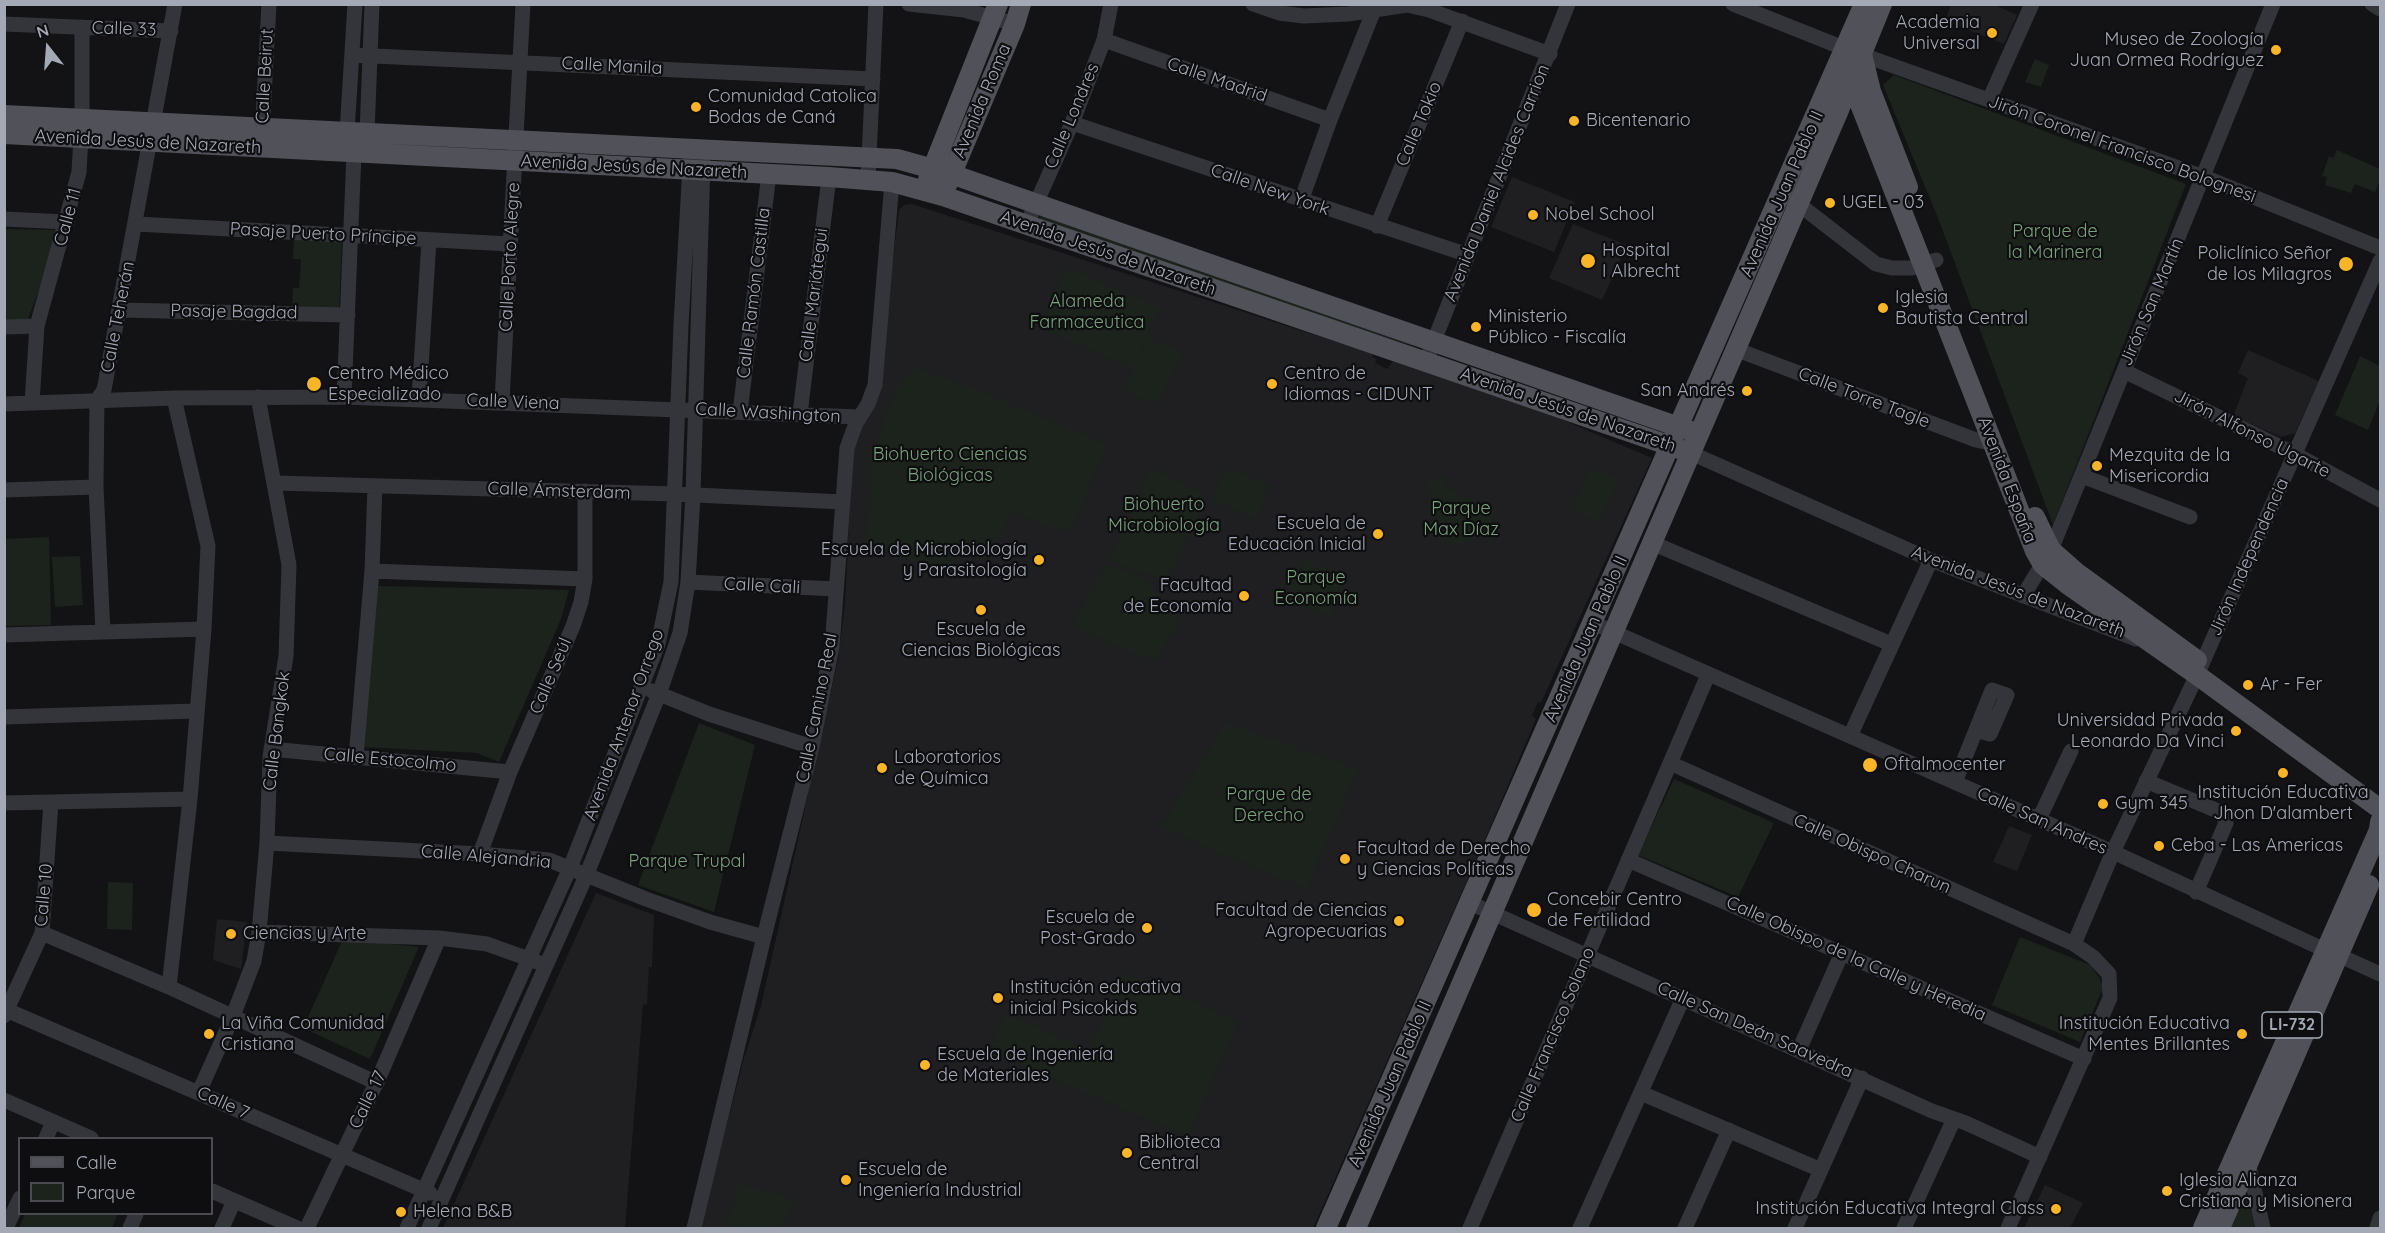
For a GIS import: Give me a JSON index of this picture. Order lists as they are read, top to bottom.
{
  "streets": {
    "main road": [
      "Avenida Roma",
      "Avenida Jesús de Nazareth",
      "Avenida Juan Pablo II",
      "Avenida España",
      "LI-732"
    ],
    "street": [
      "Calle 33",
      "Calle Manila",
      "Calle Beirut",
      "Calle Madrid",
      "Calle Londres",
      "Calle Tokio",
      "Jirón Coronel Francisco Bolognesi",
      "Avenida Daniel Alcides Carrion",
      "Calle New York",
      "Calle 11",
      "Pasaje Puerto Príncipe",
      "Calle Porto Alegre",
      "Calle Ramón Castilla",
      "Calle Mariátegui",
      "Jirón San Martín",
      "Pasaje Bagdad",
      "Calle Teherán",
      "Calle Torre Tagle",
      "Calle Viena",
      "Calle Washington",
      "Jirón Alfonso Ugarte",
      "Calle Ámsterdam",
      "Jirón Independencia",
      "Calle Cali",
      "Calle Seúl",
      "Calle Camino Real",
      "Avenida Antenor Orrego",
      "Calle Bangkok",
      "Calle Estocolmo",
      "Calle San Andres",
      "Calle Obispo Charun",
      "Calle Alejandria",
      "Calle 10",
      "Calle Obispo de la Calle y Heredia",
      "Calle San Deán Saavedra",
      "Calle Francisco Solano",
      "Calle 17",
      "Calle 7"
    ]
  },
  "crossings": [
    ["Calle 33", "Calle 11"],
    ["Calle 33", "Calle Teherán"],
    ["Calle Manila", "Calle Porto Alegre"],
    ["Calle Beirut", "Avenida Jesús de Nazareth"],
    ["Calle Madrid", "Calle Londres"],
    ["Avenida Roma", "Avenida Jesús de Nazareth"],
    ["Calle Londres", "Avenida Jesús de Nazareth"],
    ["Calle Londres", "Calle New York"],
    ["Calle Tokio", "Calle New York"],
    ["Avenida Jesús de Nazareth", "Avenida Daniel Alcides Carrion"],
    ["Avenida Jesús de Nazareth", "Avenida Juan Pablo II"],
    ["Avenida Jesús de Nazareth", "Calle 11"],
    ["Avenida Jesús de Nazareth", "Calle Porto Alegre"],
    ["Avenida Jesús de Nazareth", "Calle Ramón Castilla"],
    ["Avenida Jesús de Nazareth", "Calle Mariátegui"],
    ["Avenida Jesús de Nazareth", "Jirón San Martín"],
    ["Avenida Jesús de Nazareth", "Calle Teherán"],
    ["Avenida Jesús de Nazareth", "Avenida España"],
    ["Avenida Jesús de Nazareth", "Calle Camino Real"],
    ["Avenida Jesús de Nazareth", "Avenida Antenor Orrego"],
    ["Jirón Coronel Francisco Bolognesi", "Avenida Juan Pablo II"],
    ["Jirón Coronel Francisco Bolognesi", "Jirón San Martín"],
    ["Jirón Coronel Francisco Bolognesi", "Avenida España"],
    ["Avenida Daniel Alcides Carrion", "Calle New York"],
    ["Avenida Juan Pablo II", "Calle Torre Tagle"],
    ["Avenida Juan Pablo II", "Avenida España"],
    ["Avenida Juan Pablo II", "Calle San Andres"],
    ["Avenida Juan Pablo II", "Calle San Deán Saavedra"],
    ["Calle 11", "Calle Viena"],
    ["Pasaje Puerto Príncipe", "Calle Porto Alegre"],
    ["Pasaje Puerto Príncipe", "Calle Teherán"],
    ["Calle Porto Alegre", "Calle Viena"],
    ["Calle Ramón Castilla", "Calle Washington"],
    ["Calle Mariátegui", "Calle Washington"],
    ["Jirón San Martín", "Jirón Alfonso Ugarte"],
    ["Jirón San Martín", "Avenida España"],
    ["Pasaje Bagdad", "Calle Teherán"],
    ["Calle Teherán", "Calle Viena"],
    ["Calle Torre Tagle", "Avenida España"],
    ["Calle Viena", "Calle Washington"],
    ["Calle Viena", "Avenida Antenor Orrego"],
    ["Calle Viena", "Calle Bangkok"],
    ["Calle Washington", "Calle Camino Real"],
    ["Calle Washington", "Avenida Antenor Orrego"],
    ["Jirón Alfonso Ugarte", "Jirón Independencia"],
    ["Avenida España", "Jirón Independencia"],
    ["Calle Ámsterdam", "Calle Seúl"],
    ["Calle Ámsterdam", "Calle Camino Real"],
    ["Calle Ámsterdam", "Avenida Antenor Orrego"],
    ["Calle Ámsterdam", "Calle Bangkok"],
    ["Jirón Independencia", "Calle San Andres"],
    ["Jirón Independencia", "Calle Obispo Charun"],
    ["Calle Cali", "Calle Camino Real"],
    ["Calle Cali", "Avenida Antenor Orrego"],
    ["Calle Seúl", "Calle Estocolmo"],
    ["Calle Seúl", "Calle Alejandria"],
    ["Calle Camino Real", "Calle Alejandria"],
    ["Avenida Antenor Orrego", "Calle Alejandria"],
    ["Avenida Antenor Orrego", "Calle 7"],
    ["Calle Bangkok", "Calle Estocolmo"],
    ["Calle Bangkok", "Calle Alejandria"],
    ["Calle Bangkok", "Calle 7"],
    ["Calle San Andres", "LI-732"],
    ["Calle San Andres", "Calle Francisco Solano"],
    ["Calle Obispo Charun", "Calle Obispo de la Calle y Heredia"],
    ["Calle Obispo Charun", "Calle San Deán Saavedra"],
    ["Calle Obispo Charun", "Calle Francisco Solano"],
    ["Calle 10", "Calle 7"],
    ["Calle Obispo de la Calle y Heredia", "Calle Francisco Solano"],
    ["Calle San Deán Saavedra", "Calle Francisco Solano"],
    ["Calle 17", "Calle 7"]
  ],
  "parks": [
    "Parque de la Marinera",
    "Alameda Farmaceutica",
    "Biohuerto Ciencias Biológicas",
    "Biohuerto Microbiología",
    "Parque Max Díaz",
    "Parque Economía",
    "Parque de Derecho",
    "Parque Trupal"
  ],
  "places": [
    "Academia Universal",
    "Museo de Zoología Juan Ormea Rodríguez",
    "Comunidad Catolica Bodas de Caná",
    "Bicentenario",
    "UGEL - 03",
    "Nobel School",
    "Hospital I Albrecht",
    "Policlínico Señor de los Milagros",
    "Iglesia Bautista Central",
    "Ministerio Público - Fiscalía",
    "Centro Médico Especializado",
    "Centro de Idiomas - CIDUNT",
    "San Andrés",
    "Mezquita de la Misericordia",
    "Escuela de Educación Inicial",
    "Escuela de Microbiología y Parasitología",
    "Facultad de Economía",
    "Escuela de Ciencias Biológicas",
    "Ar - Fer",
    "Universidad Privada Leonardo Da Vinci",
    "Oftalmocenter",
    "Laboratorios de Química",
    "Institución Educativa Jhon D'alambert",
    "Gym 345",
    "Ceba - Las Americas",
    "Facultad de Derecho y Ciencias Políticas",
    "Concebir Centro de Fertilidad",
    "Facultad de Ciencias Agropecuarias",
    "Escuela de Post-Grado",
    "Ciencias y Arte",
    "Institución educativa inicial Psicokids",
    "La Viña Comunidad Cristiana",
    "Institución Educativa Mentes Brillantes",
    "Escuela de Ingeniería de Materiales",
    "Biblioteca Central",
    "Escuela de Ingeniería Industrial",
    "Iglesia Alianza Cristiana y Misionera",
    "Institución Educativa Integral Class",
    "Helena B&B"
  ],
  "legend": ["Calle", "Parque"],
  "north": "top"
}
